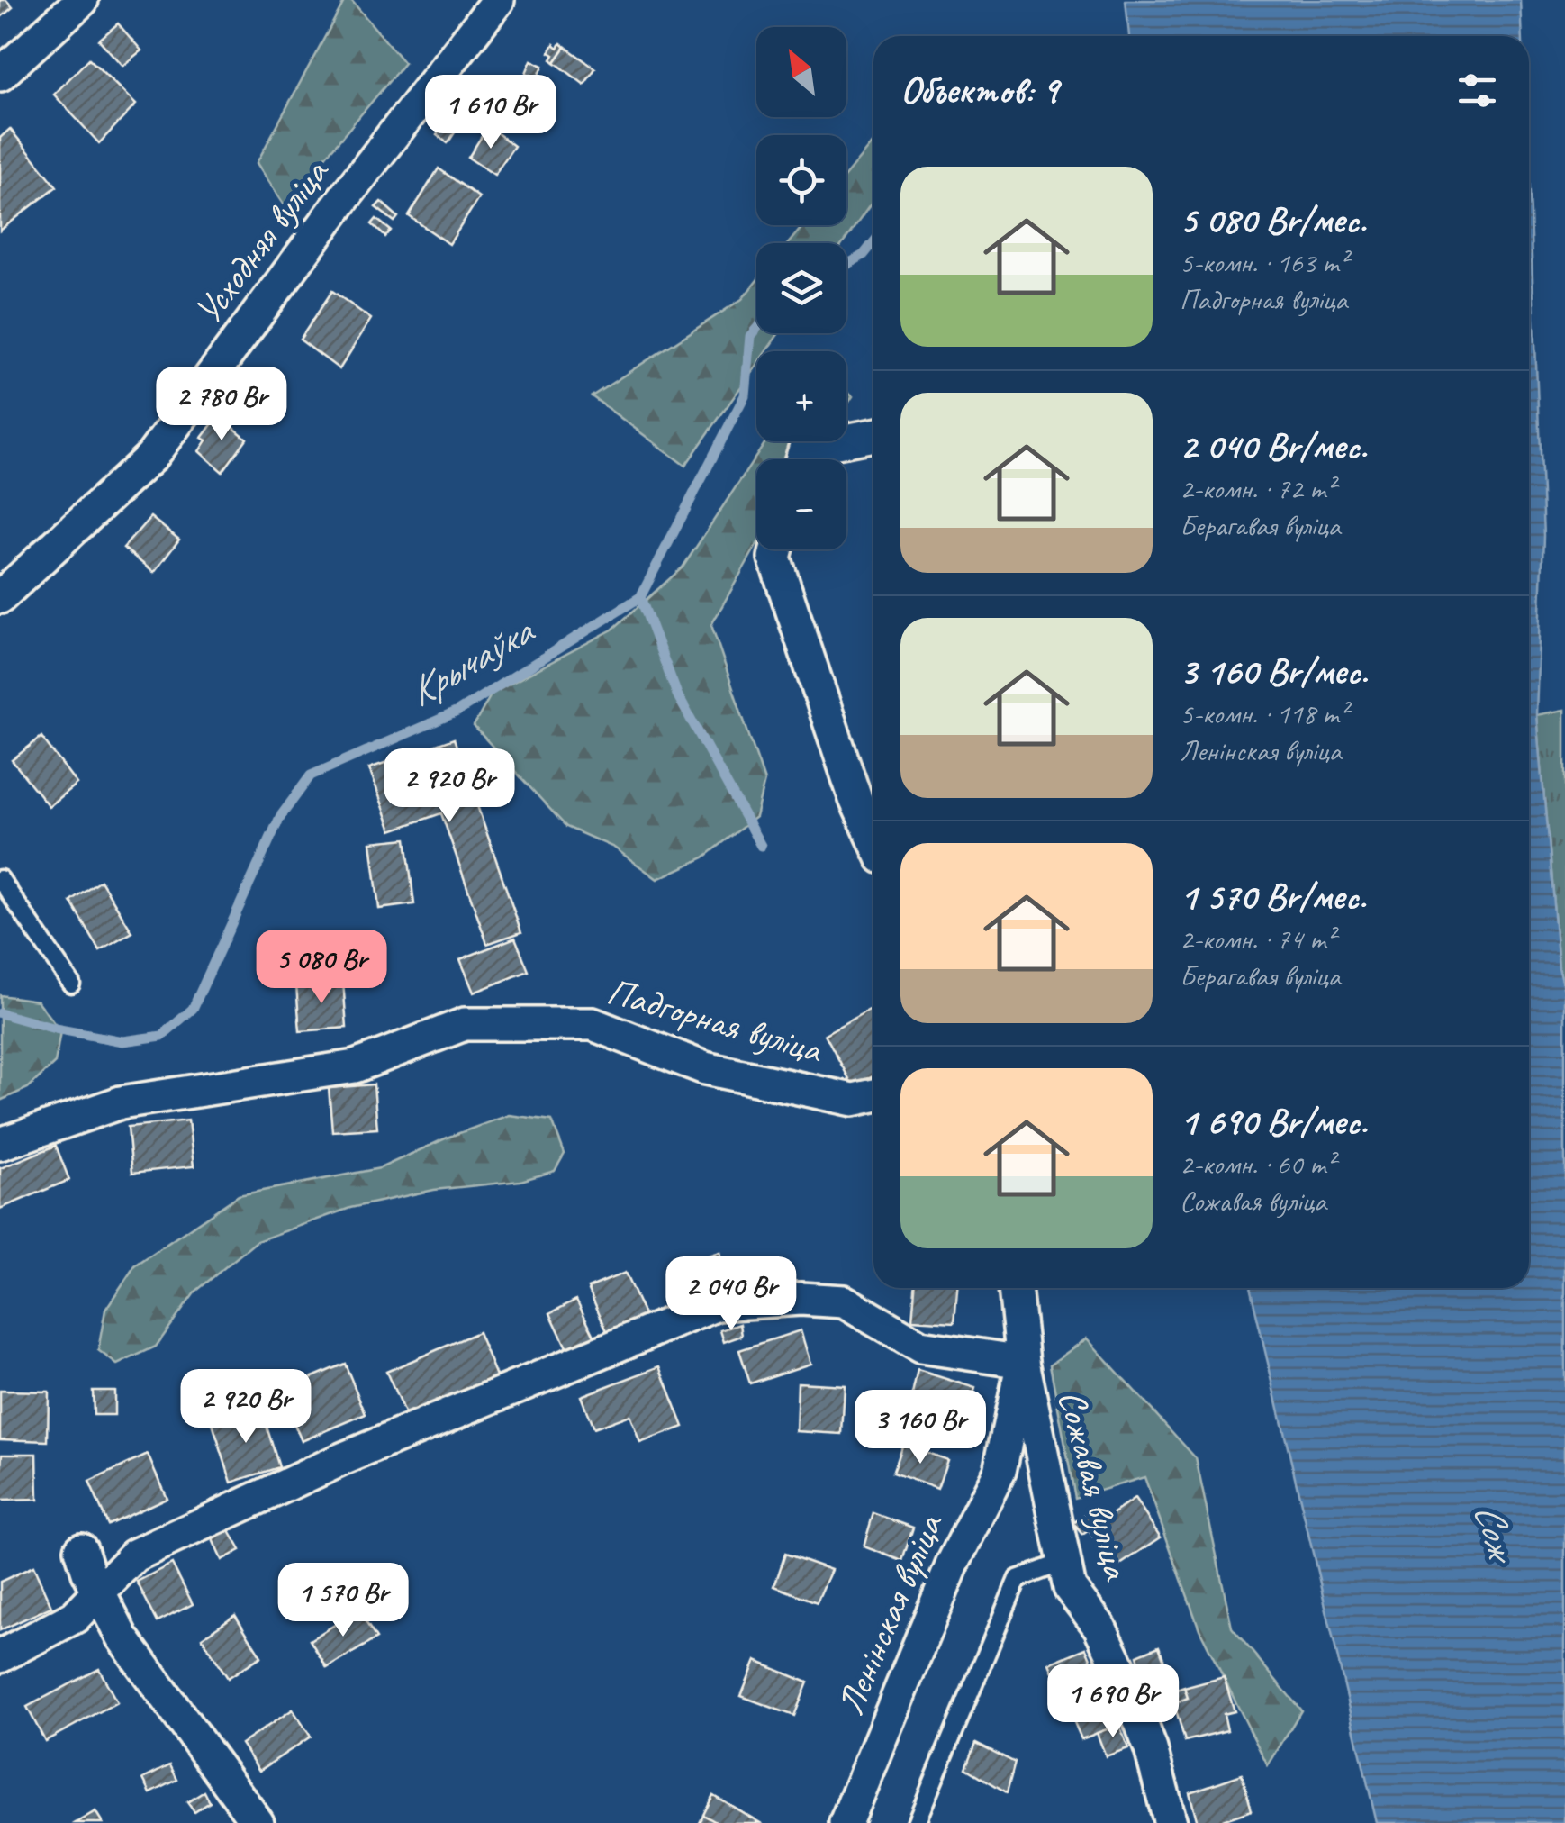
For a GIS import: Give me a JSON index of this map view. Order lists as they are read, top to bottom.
{
  "streets": {
    "street": [
      "Усходняя вуліца",
      "Падгорная вуліца",
      "Сожавая вуліца",
      "Ленінская вуліца"
    ]
  },
  "crossings": [
    ["Сожавая вуліца", "Ленінская вуліца"]
  ],
  "water": ["Крычаўка", "Сож"],
  "north": "top left",
  "page": {
    "map_buttons": ["+", "−"],
    "heading": "Объектов: 9",
    "price": [
      "1 610 Br",
      "2 780 Br",
      "2 920 Br",
      "5 080 Br",
      "2 040 Br",
      "2 920 Br",
      "3 160 Br",
      "1 570 Br",
      "1 690 Br"
    ],
    "list": [
      {
        "name": "5 080 Br/мес.",
        "note": "5-комн. · 163 m² · Падгорная вуліца"
      },
      {
        "name": "2 040 Br/мес.",
        "note": "2-комн. · 72 m² · Берагавая вуліца"
      },
      {
        "name": "3 160 Br/мес.",
        "note": "5-комн. · 118 m² · Ленінская вуліца"
      },
      {
        "name": "1 570 Br/мес.",
        "note": "2-комн. · 74 m² · Берагавая вуліца"
      },
      {
        "name": "1 690 Br/мес.",
        "note": "2-комн. · 60 m² · Сожавая вуліца"
      }
    ]
  }
}
